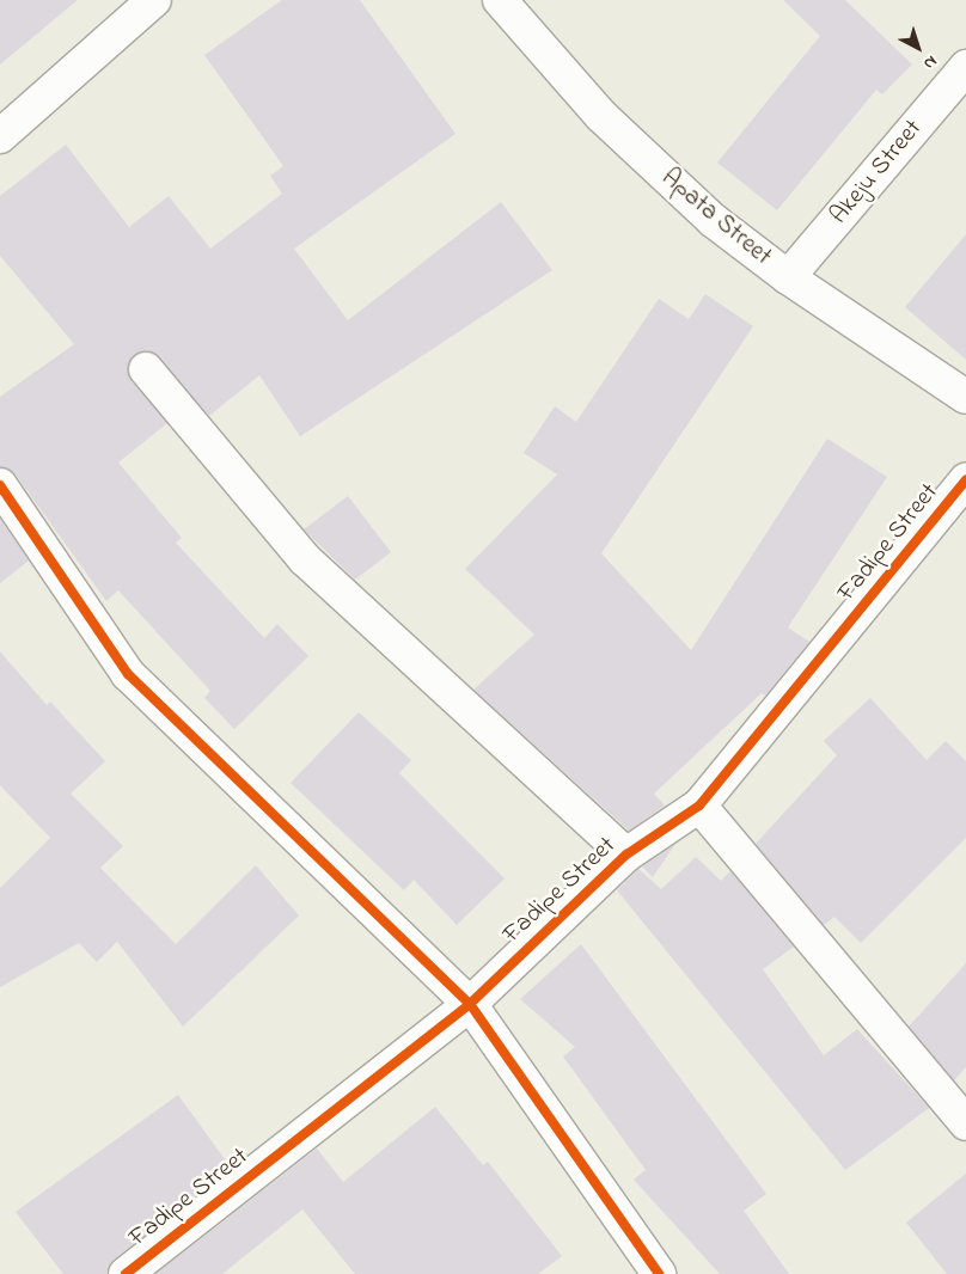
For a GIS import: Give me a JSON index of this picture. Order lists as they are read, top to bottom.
{
  "streets": {
    "street": ["Akeju Street", "Apata Street", "Fadipe Street"]
  },
  "crossings": [
    ["Akeju Street", "Apata Street"]
  ],
  "north": "bottom right"
}
